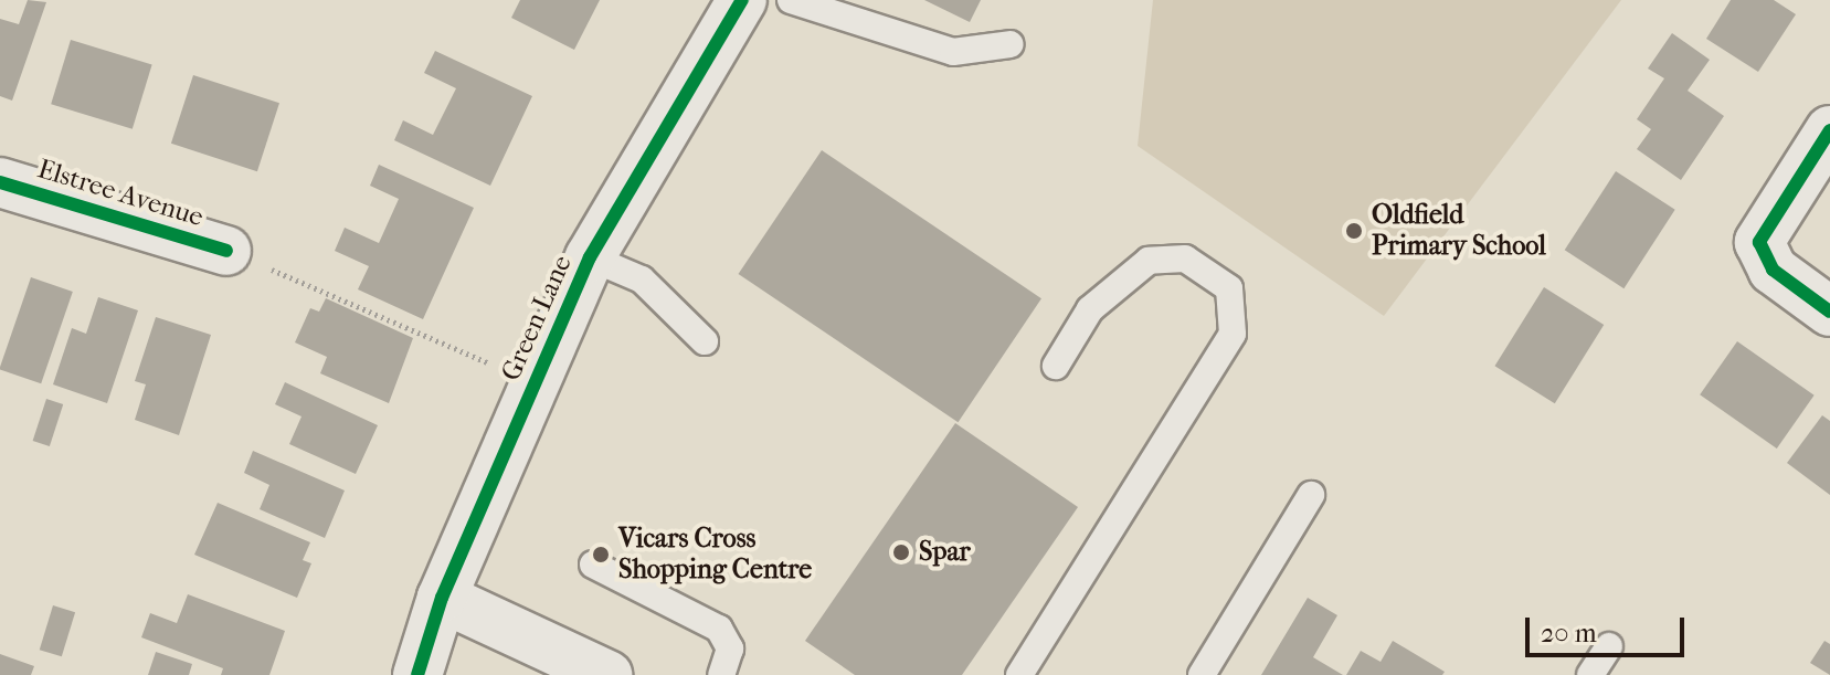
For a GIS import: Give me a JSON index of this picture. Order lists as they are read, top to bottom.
{
  "streets": {
    "street": ["Elstree Avenue", "Green Lane"]
  },
  "places": ["Oldfield Primary School", "Spar", "Vicars Cross Shopping Centre"],
  "scale_bar": "20 m"
}
